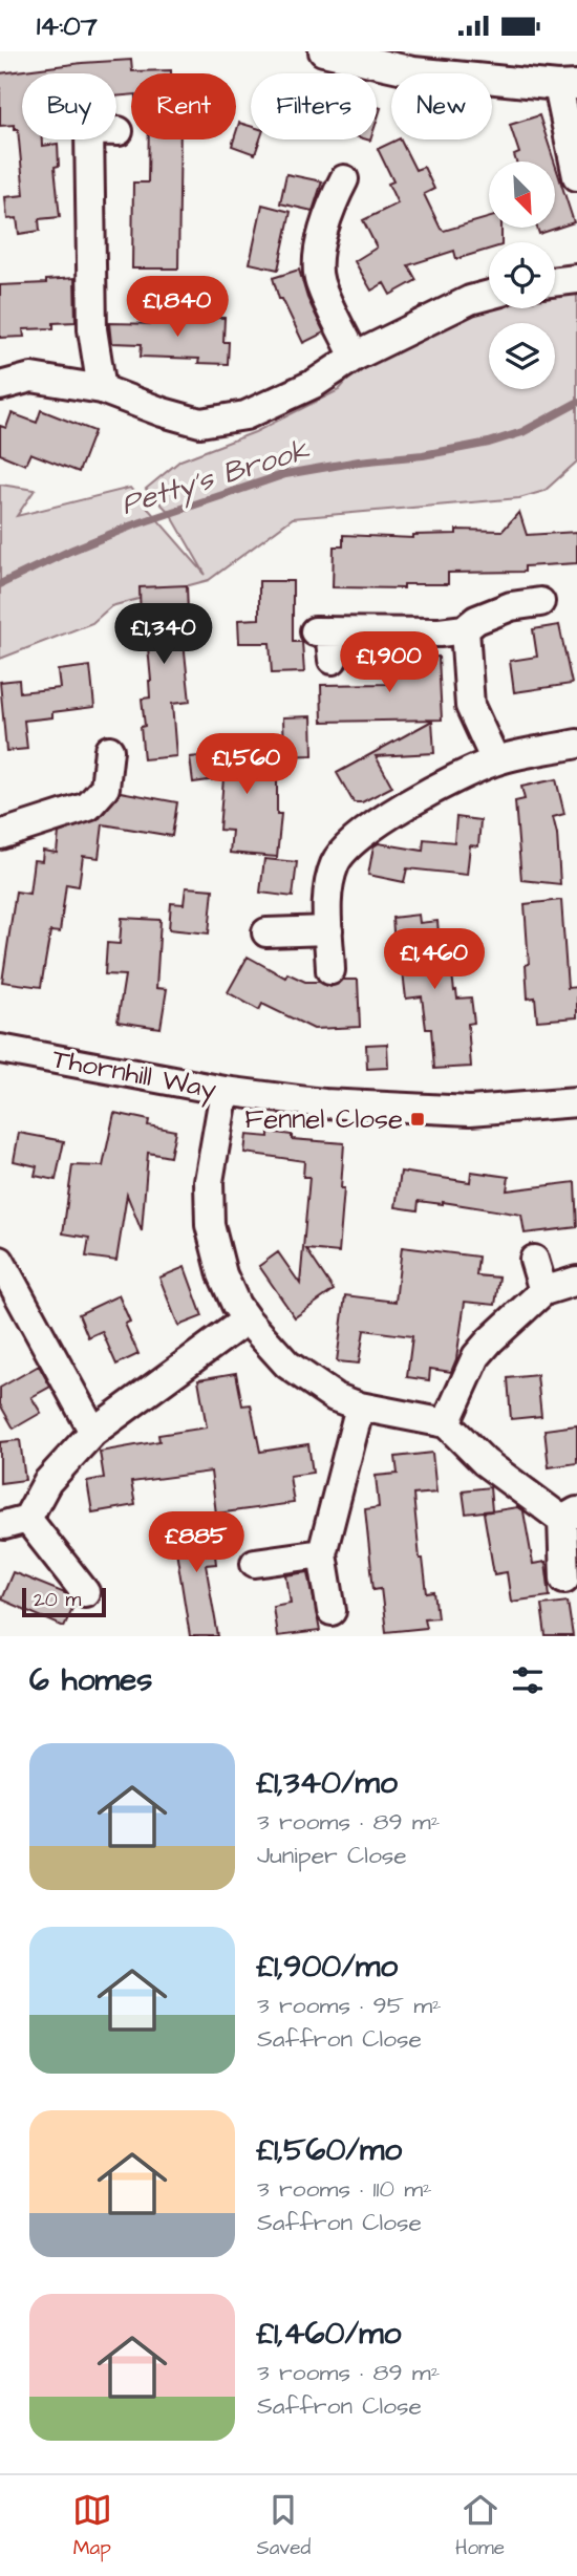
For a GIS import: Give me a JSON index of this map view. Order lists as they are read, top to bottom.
{
  "streets": {
    "street": ["Thornhill Way"]
  },
  "water": ["Petty's Brook"],
  "places": {
    "transit": ["Fennel Close"]
  },
  "scale_bar": "20 m",
  "north": "bottom right",
  "page": {
    "status": "14:07",
    "chip": [
      "Buy",
      "Rent",
      "Filters",
      "New"
    ],
    "price": [
      "£1,840",
      "£1,340",
      "£1,900",
      "£1,560",
      "£1,460",
      "£885"
    ],
    "scale": "20 m",
    "heading": "6 homes",
    "list": [
      {
        "name": "£1,340/mo",
        "note": "3 rooms · 89 m² · Juniper Close"
      },
      {
        "name": "£1,900/mo",
        "note": "3 rooms · 95 m² · Saffron Close"
      },
      {
        "name": "£1,560/mo",
        "note": "3 rooms · 110 m² · Saffron Close"
      },
      {
        "name": "£1,460/mo",
        "note": "3 rooms · 89 m² · Saffron Close"
      }
    ],
    "tabs": ["Map", "Saved", "Home"]
  }
}
